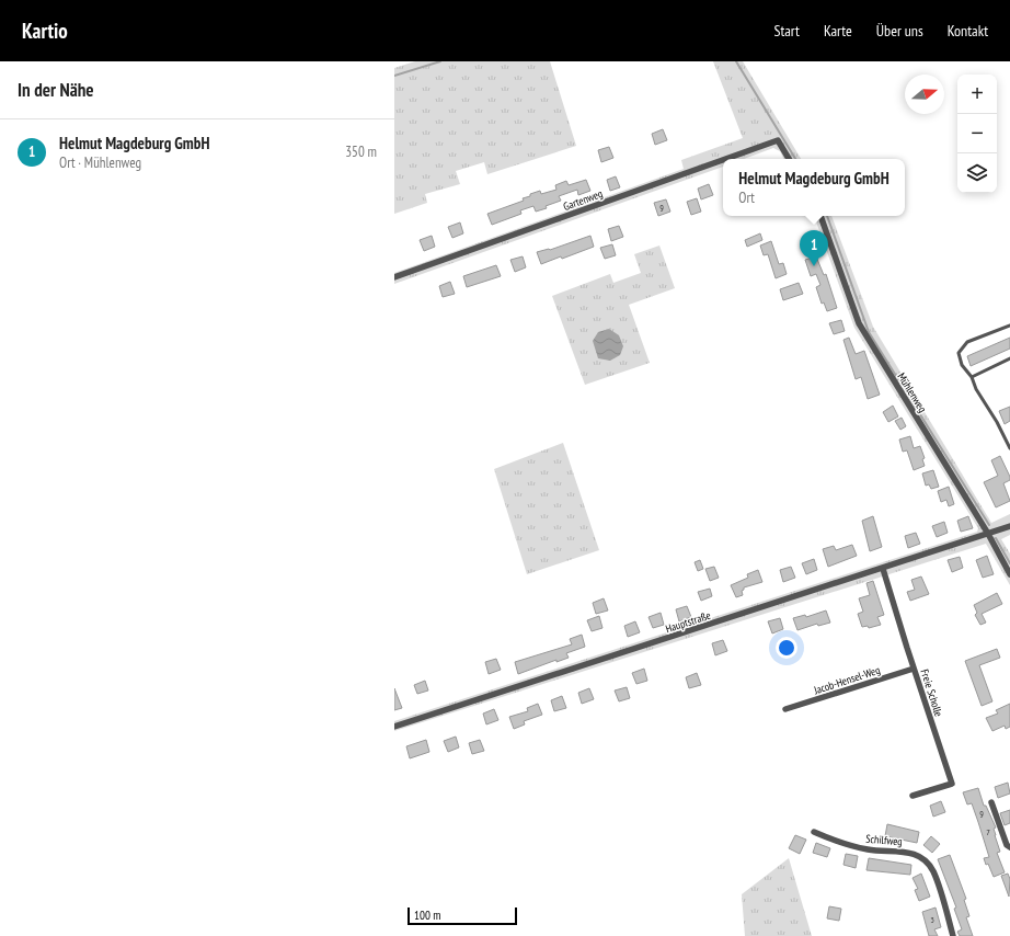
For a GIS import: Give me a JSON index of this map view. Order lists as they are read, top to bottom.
{
  "streets": {
    "street": [
      "Gartenweg",
      "Mühlenweg",
      "Hauptstraße",
      "Jacob-Hensel-Weg",
      "Freie Scholle",
      "Schilfweg"
    ]
  },
  "crossings": [
    ["Mühlenweg", "Hauptstraße"],
    ["Hauptstraße", "Freie Scholle"],
    ["Jacob-Hensel-Weg", "Freie Scholle"]
  ],
  "house_numbers": [
    "9",
    "9",
    "7",
    "3"
  ],
  "scale_bar": "100 m",
  "north": "right",
  "page": {
    "header": "Kartio",
    "nav": [
      "Start",
      "Karte",
      "Über uns",
      "Kontakt"
    ],
    "heading": "In der Nähe",
    "map_buttons": ["+", "−"],
    "list": [
      {
        "mark": "1",
        "name": "Helmut Magdeburg GmbH",
        "note": "Ort · Mühlenweg",
        "value": "350 m"
      }
    ],
    "popup": ["Helmut Magdeburg GmbH", "Ort"],
    "pins": "1",
    "scale": "100 m"
  }
}
